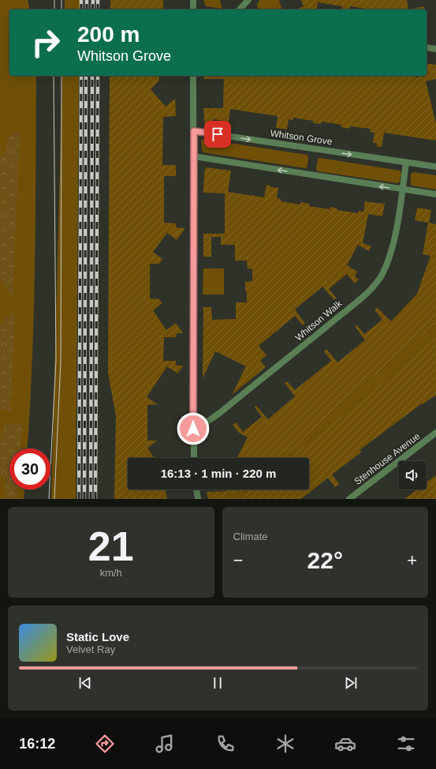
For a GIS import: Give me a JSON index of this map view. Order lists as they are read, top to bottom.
{
  "streets": {
    "street": ["Whitson Grove", "Whitson Walk", "Stenhouse Avenue"]
  },
  "page": {
    "turn": ["200 m", "Whitson Grove"],
    "limit": "30",
    "trip": "16:13 · 1 min · 220 m",
    "tile": [
      ["21", "km/h"],
      "Climate"
    ],
    "heat": ["−", "22°", "+"],
    "song": ["Static Love", "Velvet Ray"],
    "tabs": "16:12"
  }
}
